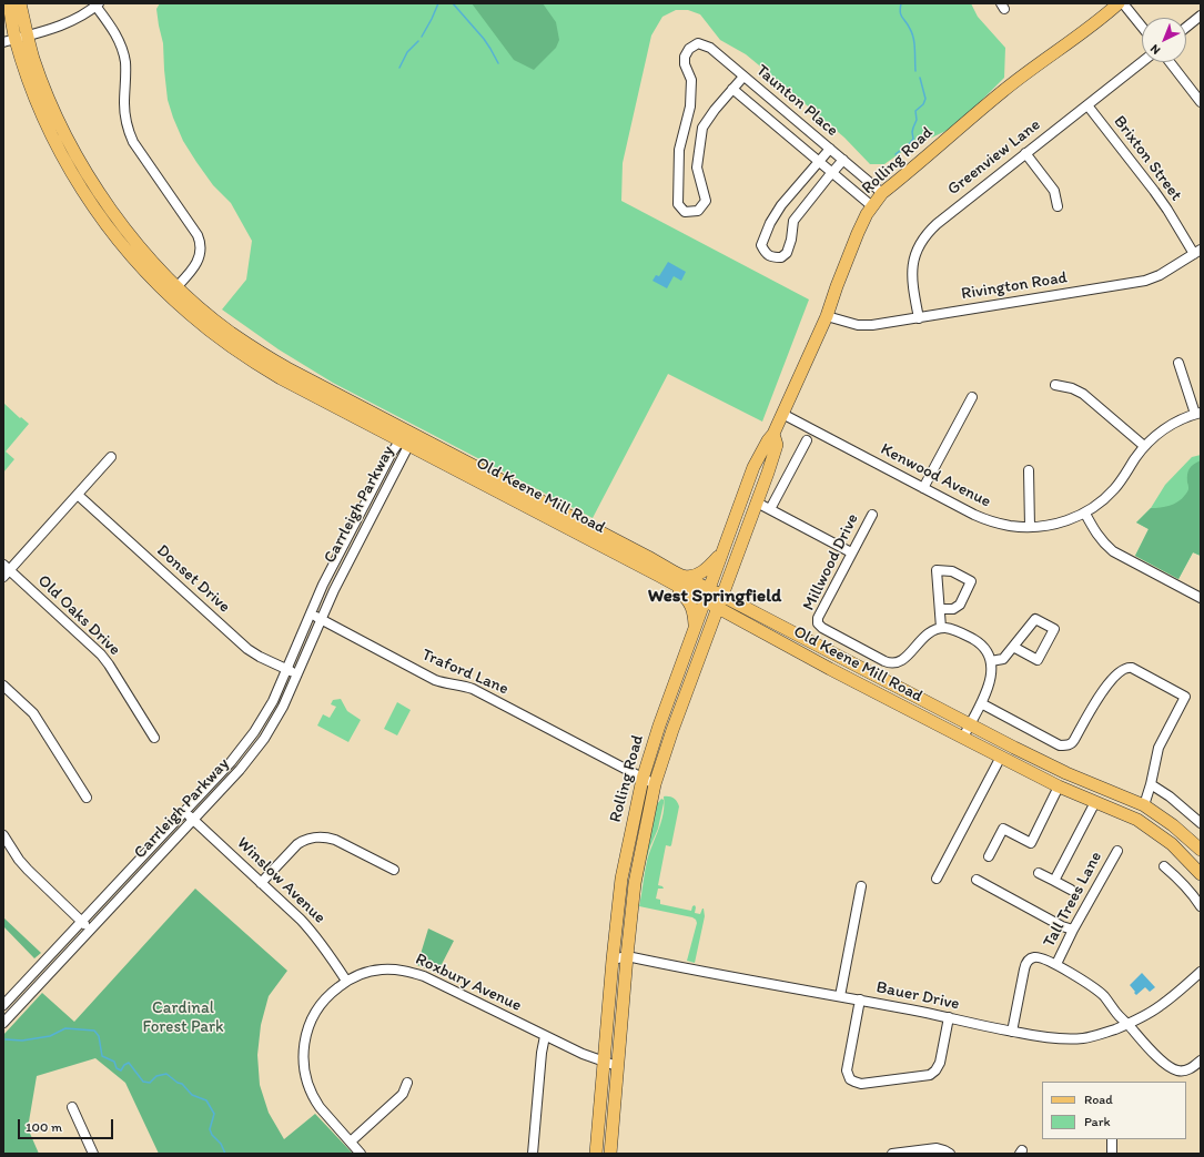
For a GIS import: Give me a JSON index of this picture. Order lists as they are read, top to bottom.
{
  "streets": {
    "main road": ["Rolling Road", "Old Keene Mill Road"],
    "street": [
      "Taunton Place",
      "Greenview Lane",
      "Brixton Street",
      "Rivington Road",
      "Kenwood Avenue",
      "Carrleigh Parkway",
      "Millwood Drive",
      "Donset Drive",
      "Old Oaks Drive",
      "Traford Lane",
      "Winslow Avenue",
      "Tall Trees Lane",
      "Roxbury Avenue",
      "Bauer Drive"
    ]
  },
  "crossings": [
    ["Taunton Place", "Rolling Road"],
    ["Greenview Lane", "Brixton Street"],
    ["Greenview Lane", "Rivington Road"],
    ["Brixton Street", "Rivington Road"],
    ["Rolling Road", "Rivington Road"],
    ["Rolling Road", "Kenwood Avenue"],
    ["Rolling Road", "Old Keene Mill Road"],
    ["Rolling Road", "Traford Lane"],
    ["Rolling Road", "Roxbury Avenue"],
    ["Rolling Road", "Bauer Drive"],
    ["Old Keene Mill Road", "Carrleigh Parkway"],
    ["Carrleigh Parkway", "Donset Drive"],
    ["Carrleigh Parkway", "Traford Lane"],
    ["Carrleigh Parkway", "Winslow Avenue"],
    ["Winslow Avenue", "Roxbury Avenue"]
  ],
  "districts": ["West Springfield"],
  "parks": ["Cardinal Forest Park"],
  "legend": ["Road", "Park"],
  "scale_bar": "100 m",
  "north": "bottom left"
}
